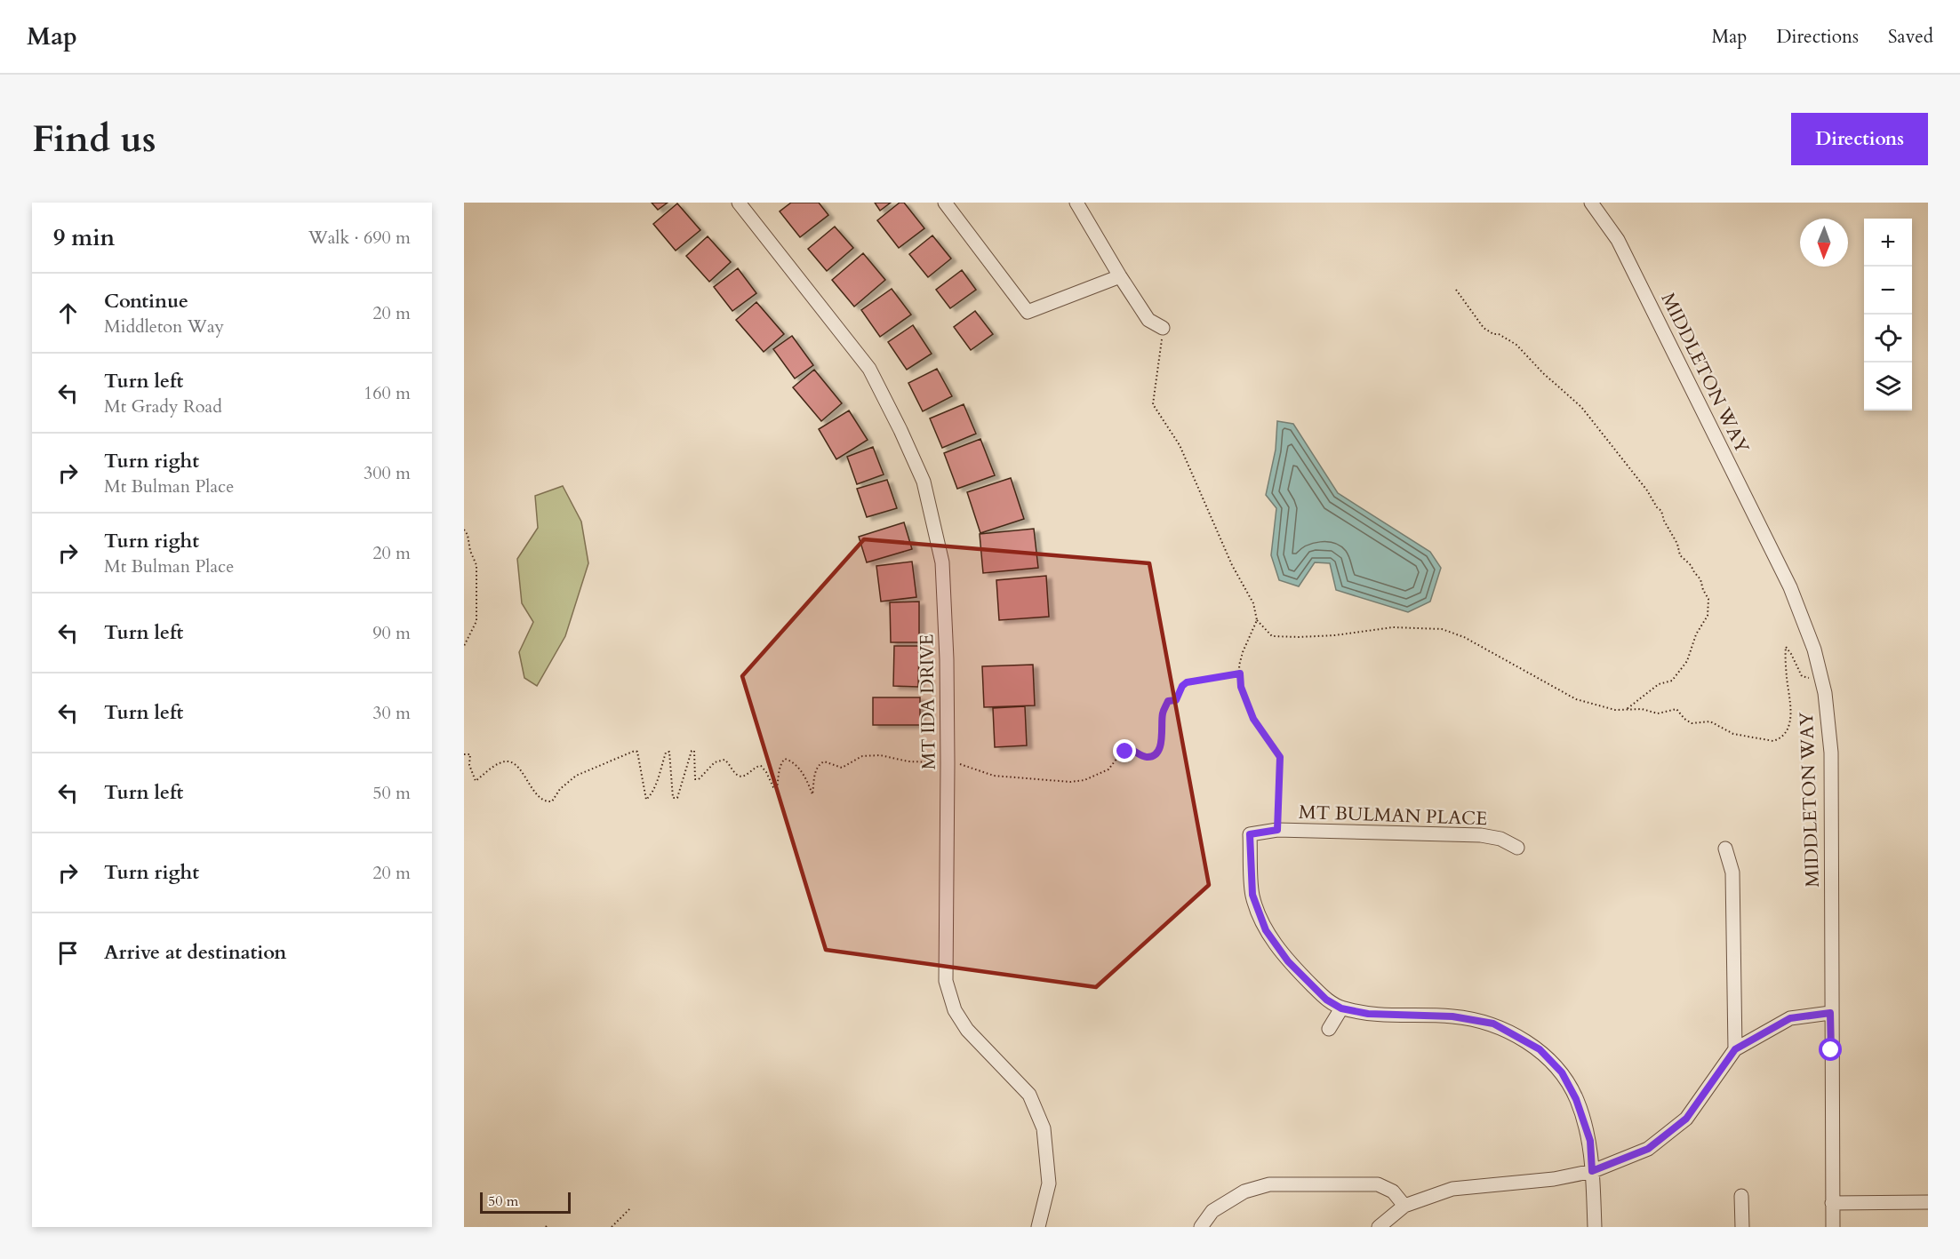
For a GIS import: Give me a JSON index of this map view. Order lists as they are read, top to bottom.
{
  "streets": {
    "street": ["MIDDLETON WAY", "MT IDA DRIVE", "MT BULMAN PLACE"]
  },
  "scale_bar": "50 m",
  "north": "bottom",
  "page": {
    "header": "Map",
    "nav": ["Map", "Directions", "Saved"],
    "buttons": "Directions",
    "title": "Find us",
    "heading": ["9 min", "Walk · 690 m"],
    "map_buttons": ["+", "−"],
    "list": [
      ["Continue", "Middleton Way", "20 m"],
      ["Turn left", "Mt Grady Road", "160 m"],
      ["Turn right", "Mt Bulman Place", "300 m"],
      ["Turn right", "Mt Bulman Place", "20 m"],
      ["Turn left", "90 m"],
      ["Turn left", "30 m"],
      ["Turn left", "50 m"],
      ["Turn right", "20 m"],
      "Arrive at destination"
    ],
    "scale": "50 m"
  }
}
